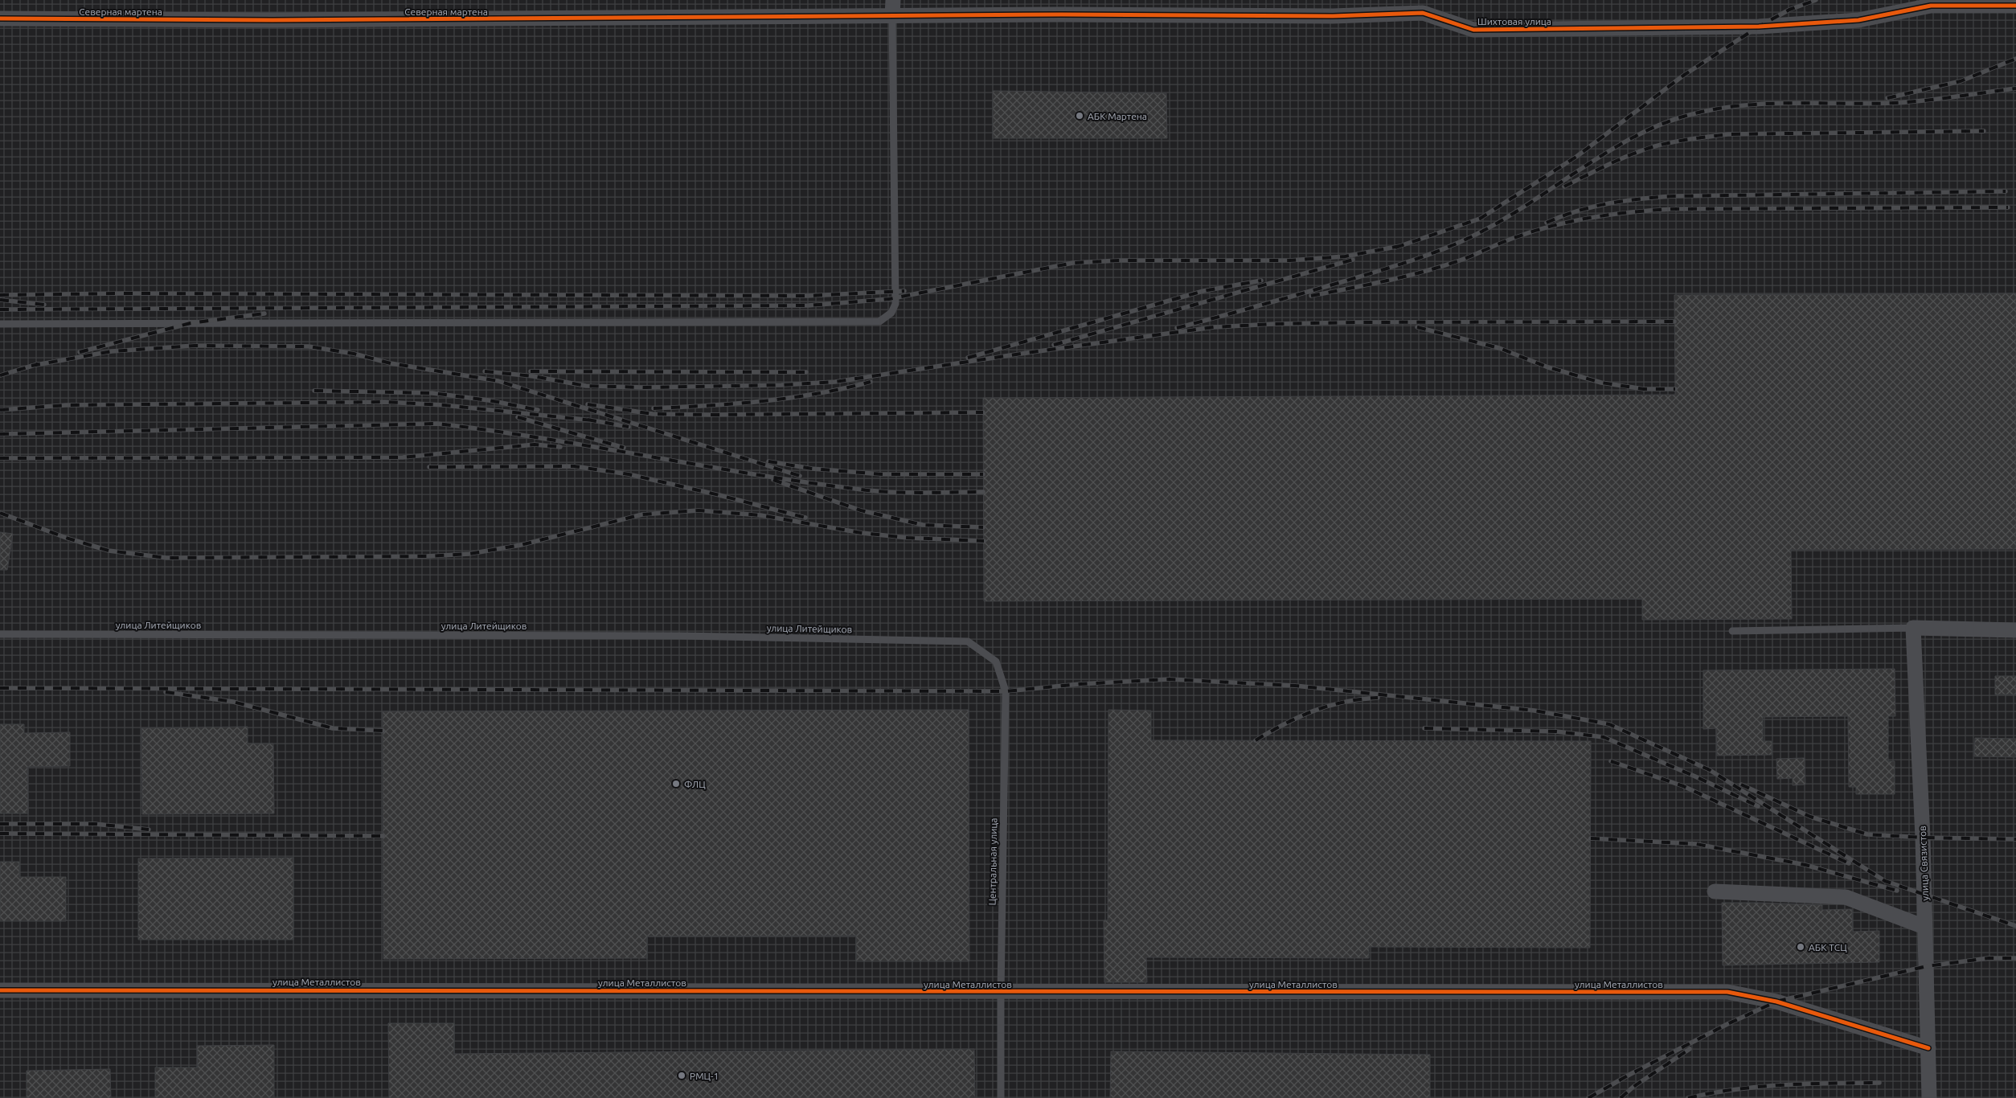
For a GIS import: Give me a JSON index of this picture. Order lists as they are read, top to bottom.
{
  "streets": {
    "street": [
      "Северная мартена",
      "Шихтовая улица",
      "улица Связистов",
      "улица Металлистов"
    ],
    "lane": ["улица Литейщиков", "Центральная улица"]
  },
  "crossings": [
    ["Северная мартена", "Шихтовая улица"],
    ["улица Литейщиков", "Центральная улица"],
    ["Центральная улица", "улица Металлистов"],
    ["улица Связистов", "улица Металлистов"]
  ],
  "places": [
    "АБК Мартена",
    "ФЛЦ",
    "АБК ТСЦ",
    "РМЦ-1"
  ]
}
